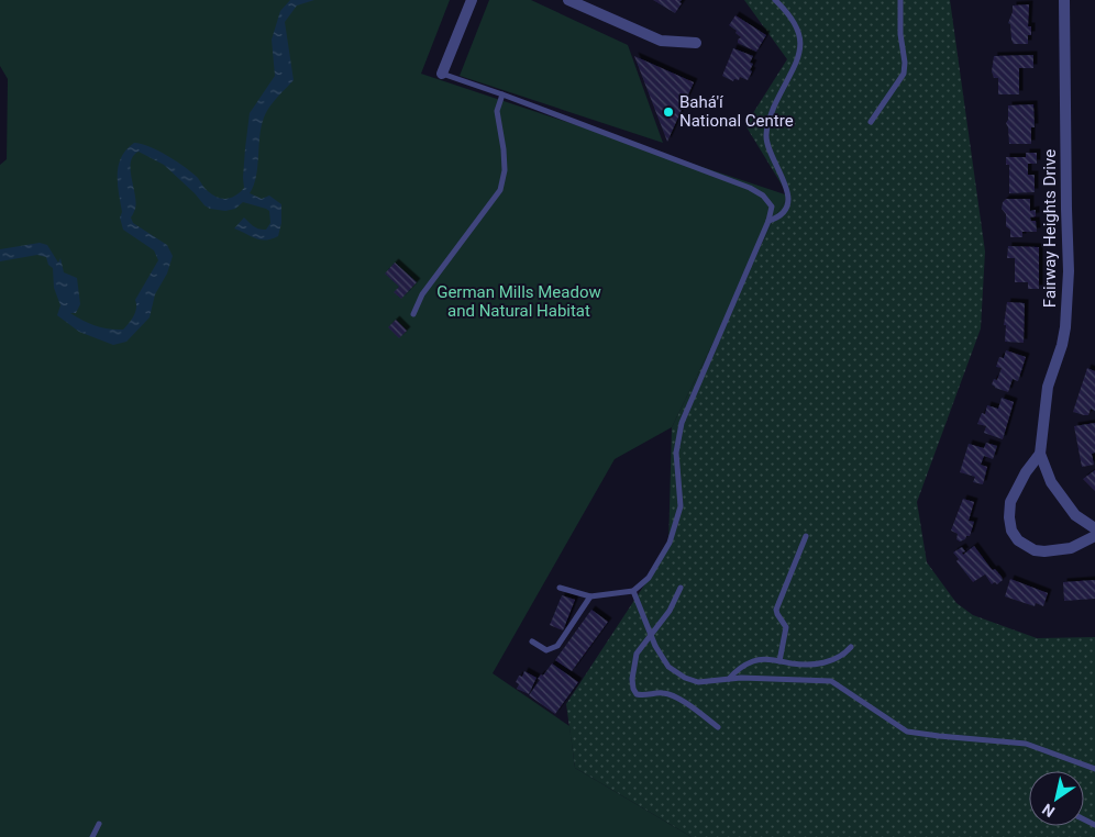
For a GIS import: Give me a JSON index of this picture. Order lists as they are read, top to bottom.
{
  "streets": {
    "street": ["Fairway Heights Drive"]
  },
  "parks": ["German Mills Meadow and Natural Habitat"],
  "places": ["Bahá'í National Centre"],
  "north": "bottom left"
}
